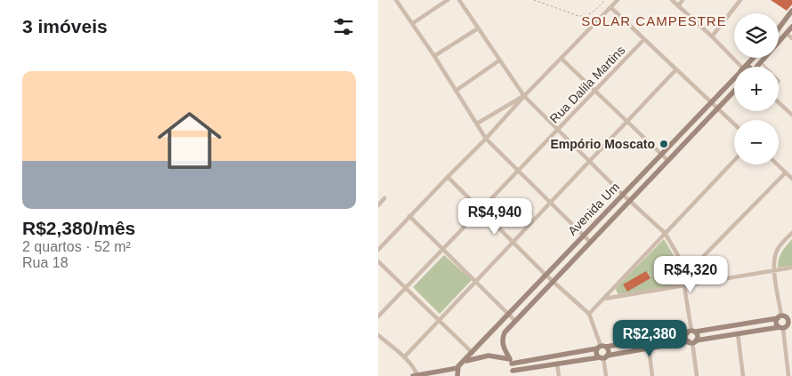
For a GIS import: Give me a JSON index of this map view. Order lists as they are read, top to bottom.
{
  "streets": {
    "street": ["Rua Dalila Martins", "Avenida Um"]
  },
  "districts": ["SOLAR CAMPESTRE"],
  "places": ["Empório Moscato"],
  "page": {
    "heading": "3 imóveis",
    "map_buttons": ["+", "−"],
    "list": [
      {
        "name": "R$2,380/mês",
        "note": "2 quartos · 52 m² · Rua 18"
      }
    ],
    "price": ["R$4,940", "R$4,320", "R$2,380"]
  }
}
